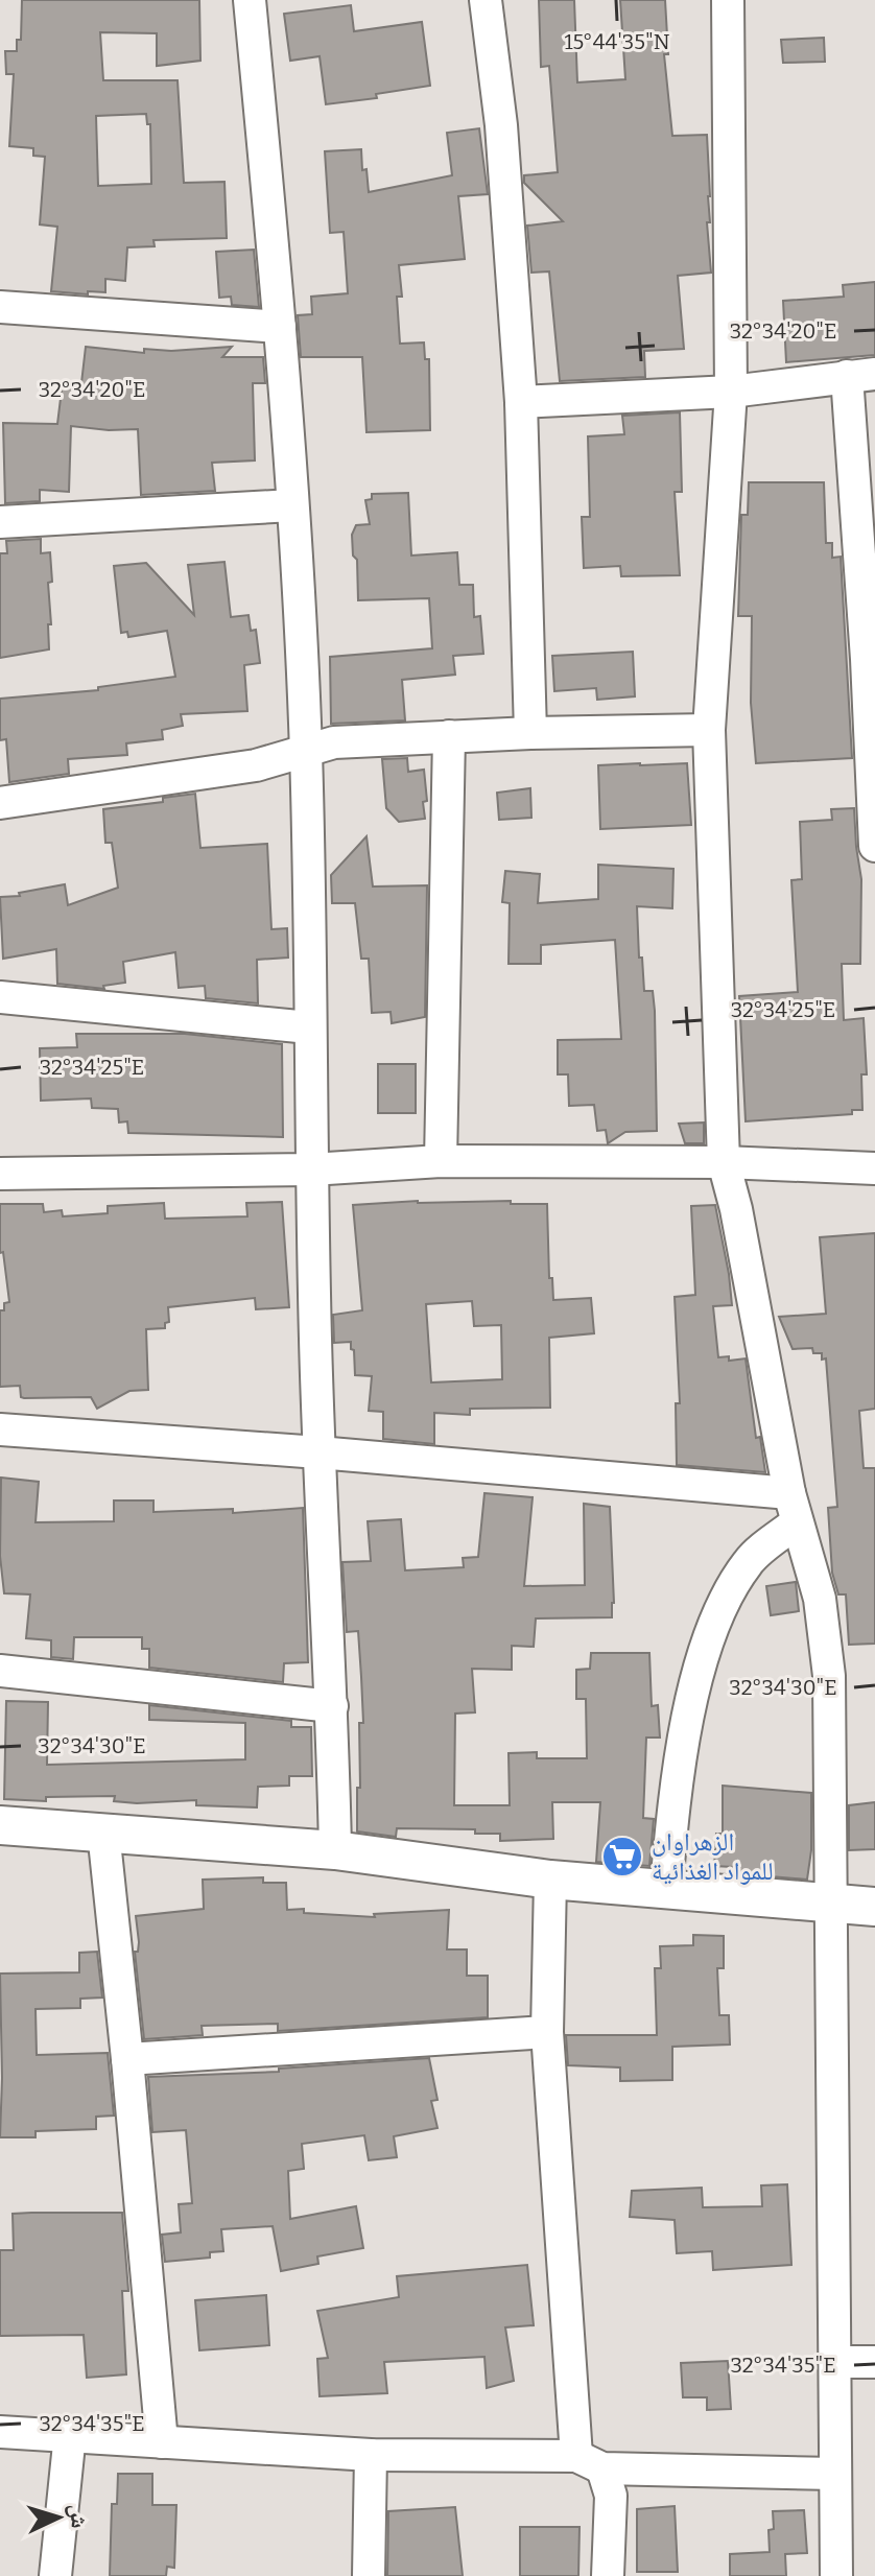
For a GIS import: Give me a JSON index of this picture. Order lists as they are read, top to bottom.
{
  "places": {
    "supermarket": ["الزهراوان للمواد الغذائية"]
  },
  "north": "right",
  "coordinates": [
    "15°44'35\"N",
    "32°34'20\"E",
    "32°34'25\"E",
    "32°34'30\"E",
    "32°34'35\"E"
  ]
}
